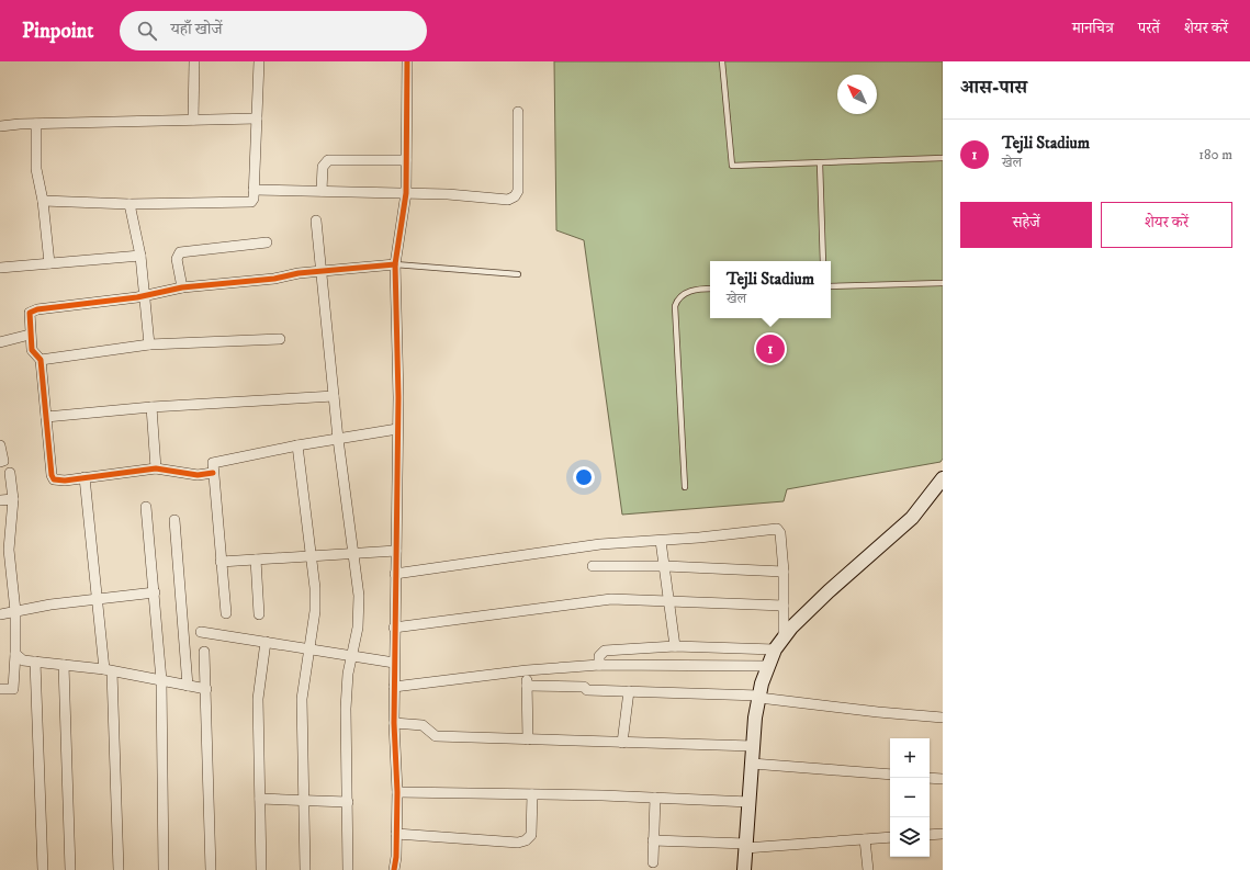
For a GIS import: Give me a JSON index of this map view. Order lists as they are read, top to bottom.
{
  "north": "top left",
  "page": {
    "header": "Pinpoint",
    "search": "यहाँ खोजें",
    "nav": ["मानचित्र", "परतें", "शेयर करें"],
    "heading": "आस-पास",
    "list": [
      {
        "mark": "1",
        "name": "Tejli Stadium",
        "note": "खेल",
        "value": "180 m"
      }
    ],
    "buttons": ["सहेजें", "शेयर करें"],
    "popup": ["Tejli Stadium", "खेल"],
    "pins": "1",
    "map_buttons": ["+", "−"]
  }
}
